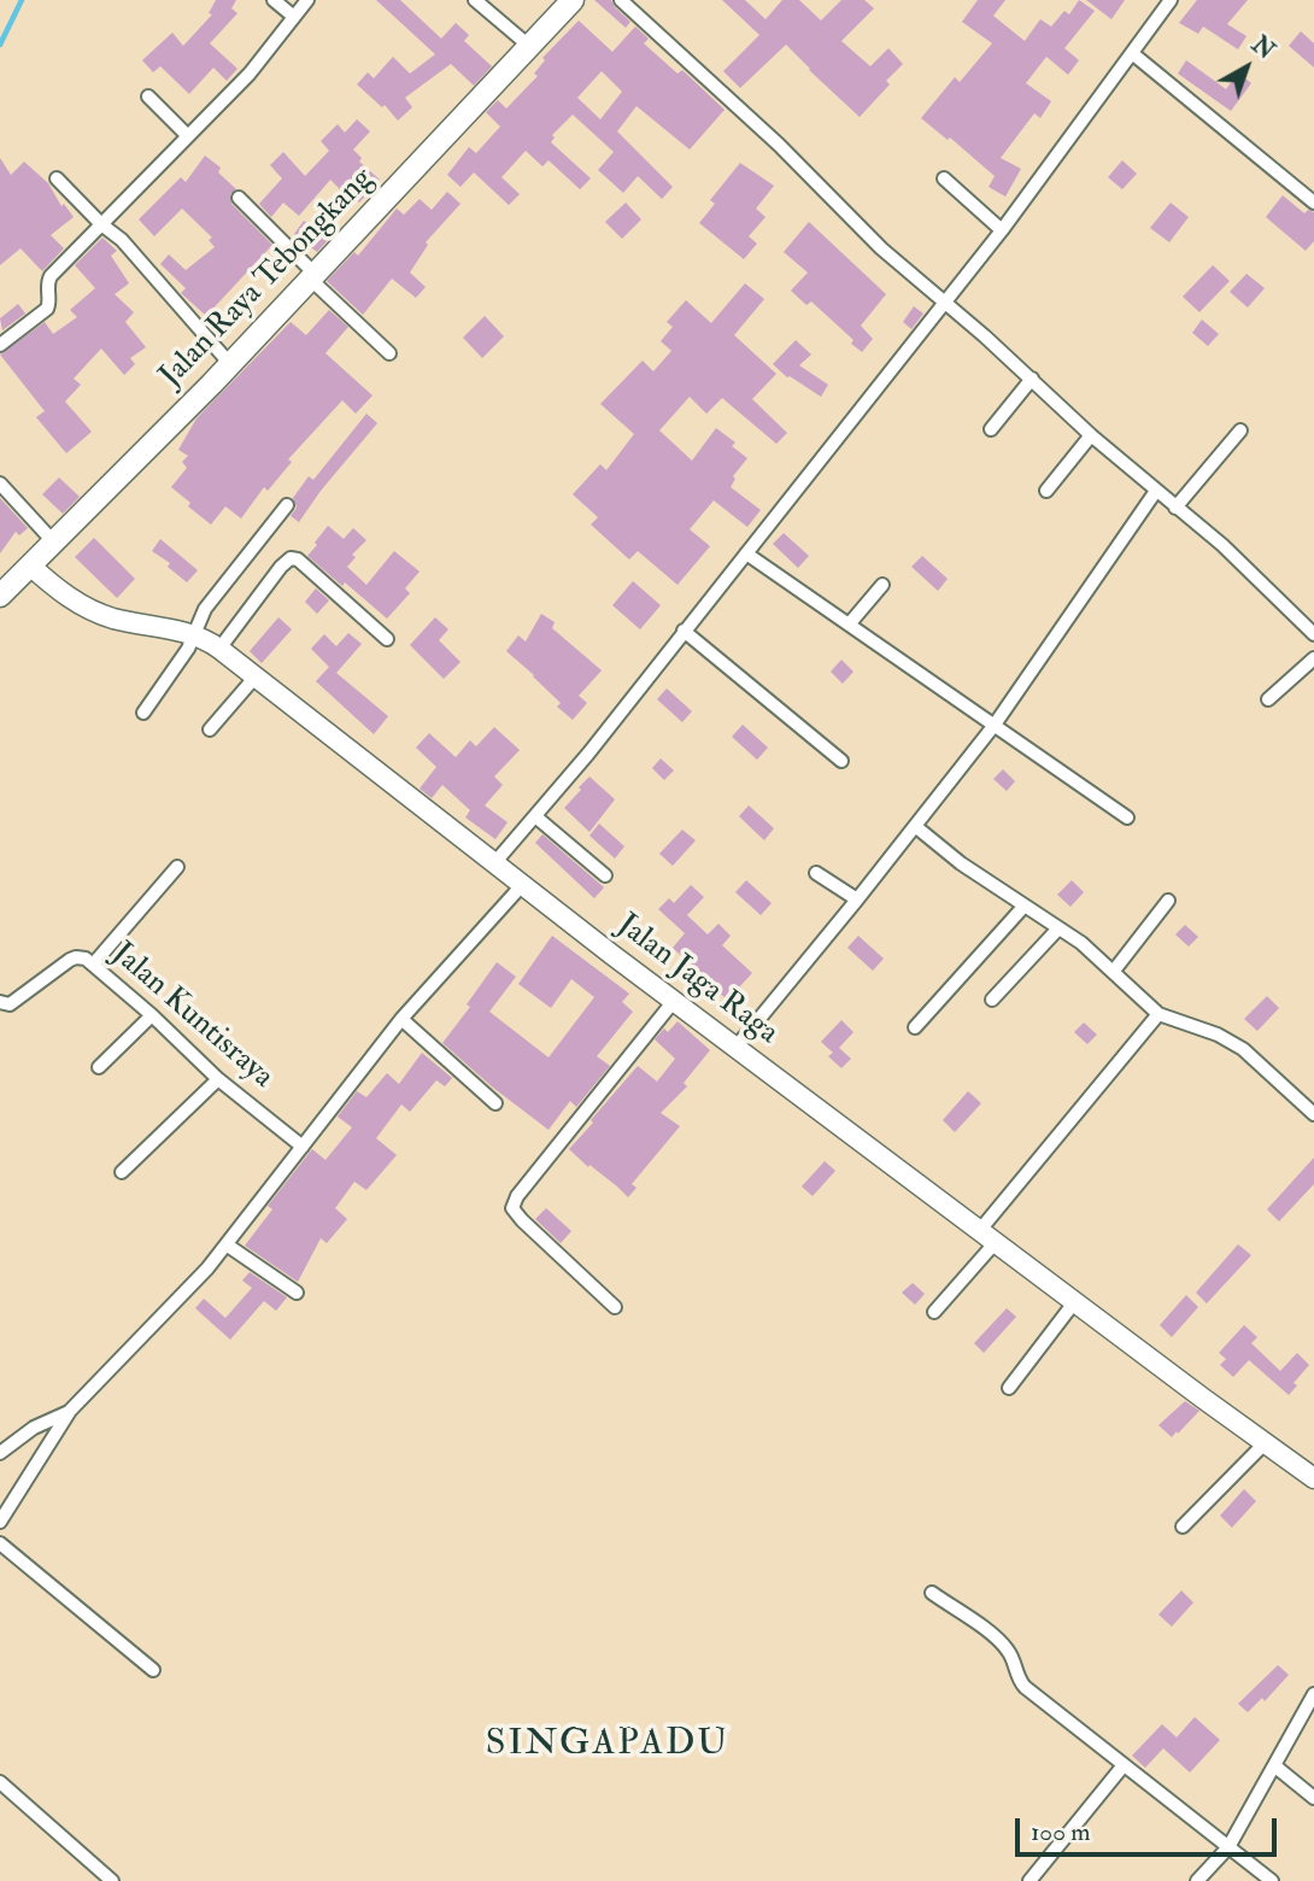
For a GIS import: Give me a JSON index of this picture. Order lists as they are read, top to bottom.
{
  "streets": {
    "main road": ["Jalan Raya Tebongkang"],
    "street": ["Jalan Jaga Raga", "Jalan Kuntisraya"]
  },
  "crossings": [
    ["Jalan Raya Tebongkang", "Jalan Jaga Raga"]
  ],
  "districts": ["SINGAPADU"],
  "scale_bar": "100 m",
  "north": "top right"
}
